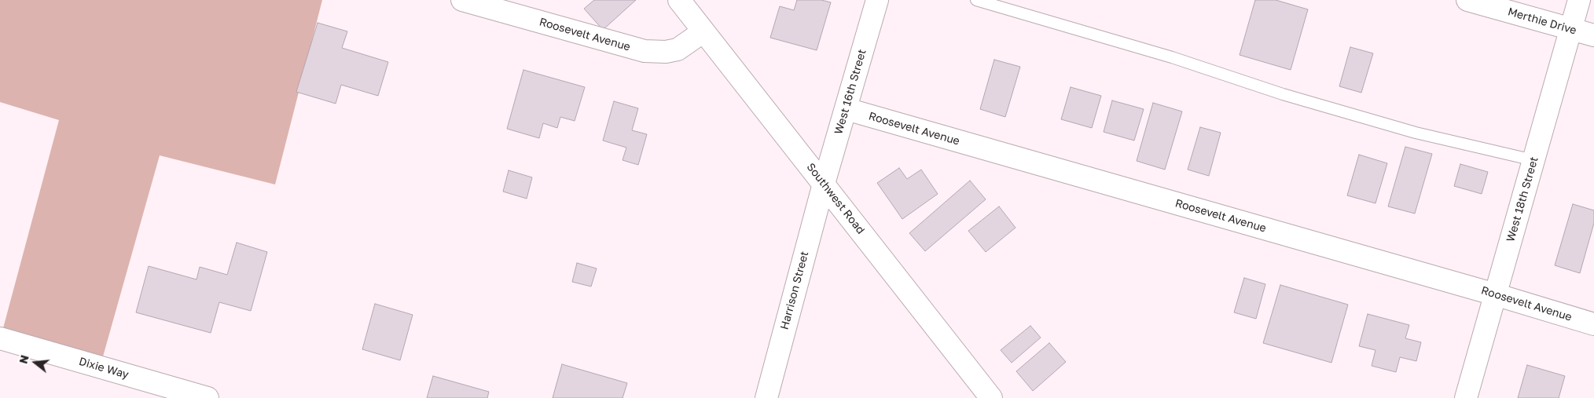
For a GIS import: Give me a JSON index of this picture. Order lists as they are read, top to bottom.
{
  "streets": {
    "street": [
      "Merthie Drive",
      "Roosevelt Avenue",
      "West 16th Street",
      "Southwest Road",
      "West 18th Street",
      "Harrison Street",
      "Dixie Way"
    ]
  },
  "crossings": [
    ["Merthie Drive", "West 18th Street"],
    ["Roosevelt Avenue", "West 16th Street"],
    ["Roosevelt Avenue", "Southwest Road"],
    ["Roosevelt Avenue", "West 18th Street"],
    ["West 16th Street", "Southwest Road"],
    ["West 16th Street", "Harrison Street"],
    ["Southwest Road", "Harrison Street"]
  ],
  "north": "left"
}
